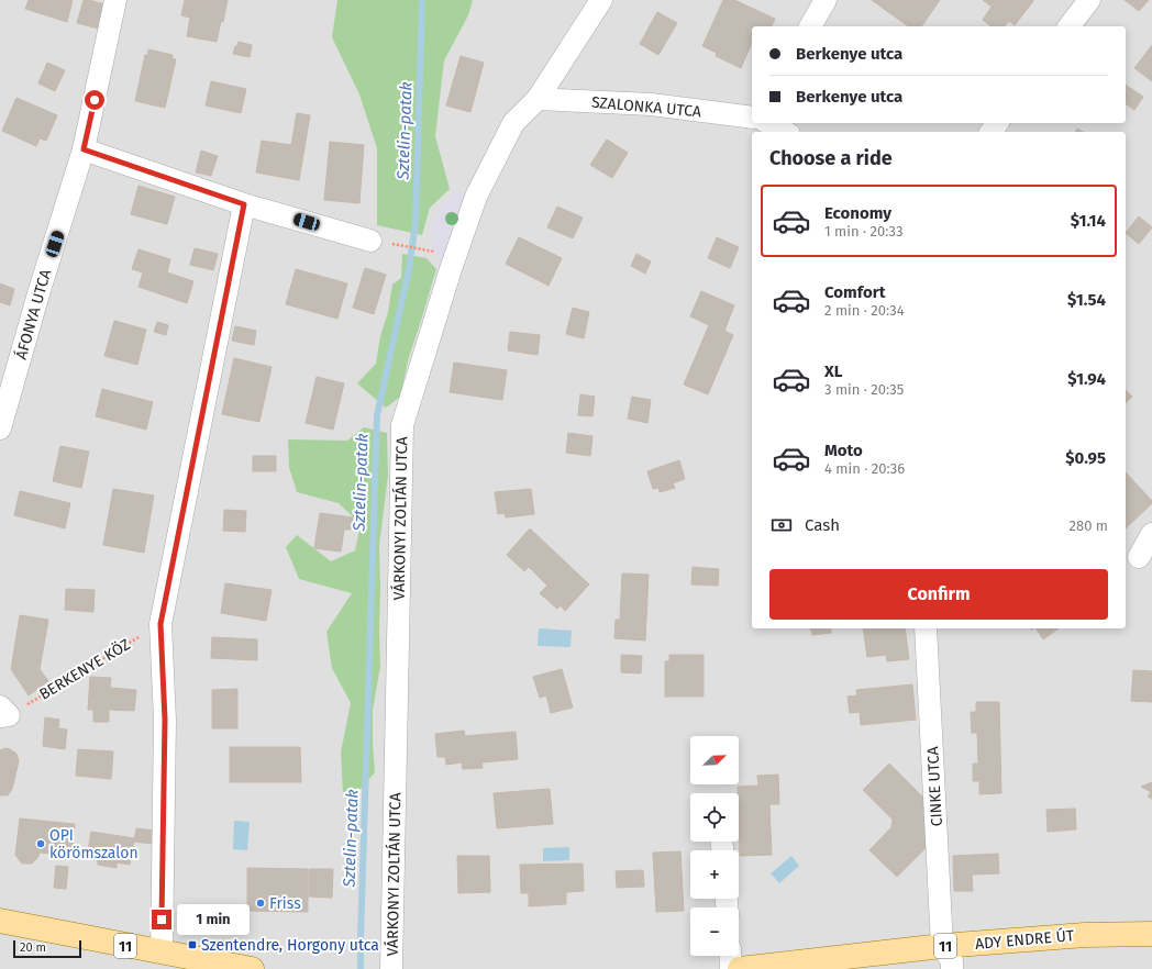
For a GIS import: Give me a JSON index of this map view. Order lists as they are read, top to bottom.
{
  "streets": {
    "main road": ["ADY ENDRE ÚT", "11"],
    "street": [
      "SZALONKA UTCA",
      "ÁFONYA UTCA",
      "VÁRKONYI ZOLTÁN UTCA",
      "CINKE UTCA"
    ],
    "path": ["BERKENYE KÖZ"]
  },
  "crossings": [
    ["SZALONKA UTCA", "VÁRKONYI ZOLTÁN UTCA"],
    ["CINKE UTCA", "ADY ENDRE ÚT"]
  ],
  "water": ["Sztelin-patak"],
  "places": {
    "other": ["OPI körömszalon", "Friss"],
    "transit": ["Szentendre, Horgony utca"]
  },
  "scale_bar": "20 m",
  "north": "top right",
  "page": {
    "banner": ["Berkenye utca", "Berkenye utca"],
    "heading": "Choose a ride",
    "list": [
      {
        "name": "Economy",
        "note": "1 min · 20:33",
        "value": "$1.14"
      },
      {
        "name": "Comfort",
        "note": "2 min · 20:34",
        "value": "$1.54"
      },
      {
        "name": "XL",
        "note": "3 min · 20:35",
        "value": "$1.94"
      },
      {
        "name": "Moto",
        "note": "4 min · 20:36",
        "value": "$0.95"
      }
    ],
    "pay": ["Cash", "280 m"],
    "buttons": "Confirm",
    "map_buttons": ["+", "−"],
    "bubble": "1 min",
    "scale": "20 m"
  }
}
